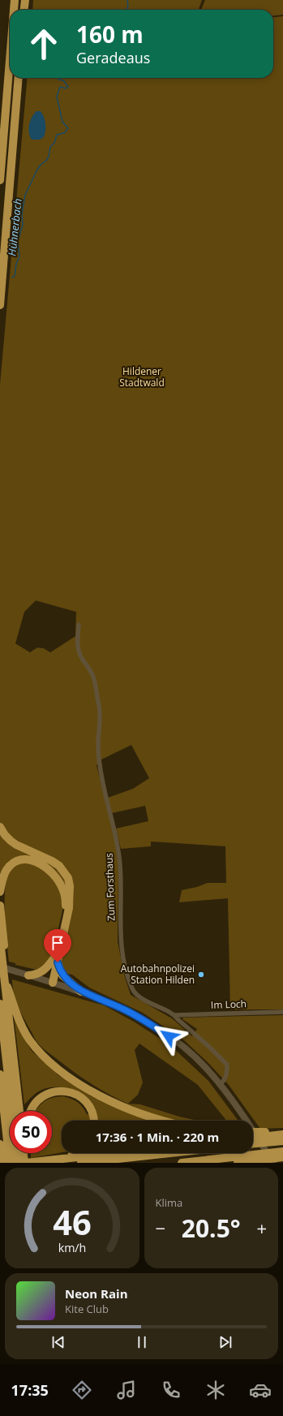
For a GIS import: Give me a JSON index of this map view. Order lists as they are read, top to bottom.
{
  "streets": {
    "street": ["Zum Forsthaus", "Im Loch"]
  },
  "crossings": [
    ["Zum Forsthaus", "Im Loch"]
  ],
  "water": ["Hühnerbach"],
  "parks": ["Hildener Stadtwald"],
  "places": ["Autobahnpolizei Station Hilden"],
  "page": {
    "turn": ["160 m", "Geradeaus"],
    "limit": "50",
    "trip": "17:36 · 1 Min. · 220 m",
    "tile": "Klima",
    "heat": ["−", "20.5°", "+"],
    "song": ["Neon Rain", "Kite Club"],
    "tabs": "17:35",
    "gauge": ["46", "km/h"]
  }
}
